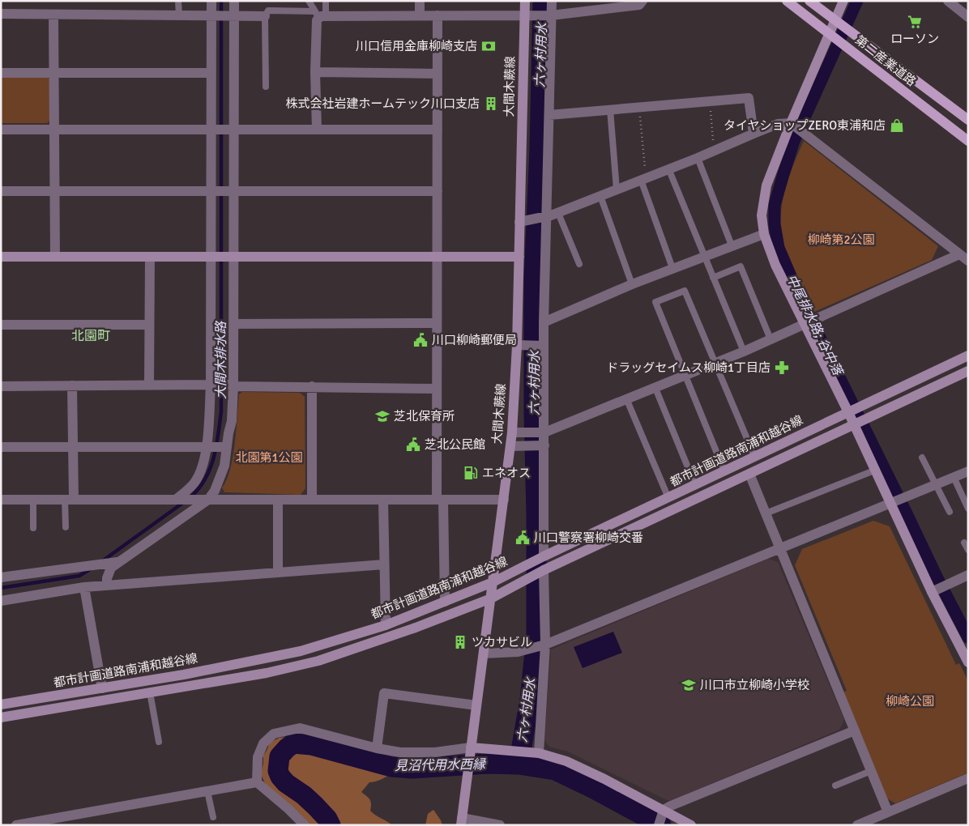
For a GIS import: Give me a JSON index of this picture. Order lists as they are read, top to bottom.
{
  "streets": {
    "main road": ["第二産業道路"],
    "street": ["大間木蕨線", "都市計画道路南浦和越谷線"]
  },
  "crossings": [
    ["大間木蕨線", "都市計画道路南浦和越谷線"]
  ],
  "districts": ["北園町"],
  "water": [
    "六ヶ村用水",
    "中尾排水路; 谷中落",
    "大間木排水路",
    "見沼代用水西縁"
  ],
  "parks": ["柳崎第2公園", "北園第1公園", "柳崎公園"],
  "places": {
    "supermarket": ["ローソン"],
    "bank": ["川口信用金庫柳崎支店"],
    "building": ["株式会社岩建ホームテック川口支店", "ツカサビル"],
    "shop": ["タイヤショップZERO東浦和店"],
    "public building": ["川口柳崎郵便局", "芝北公民館", "川口警察署柳崎交番"],
    "pharmacy": ["ドラッグセイムス柳崎1丁目店"],
    "school or university": ["芝北保育所", "川口市立柳崎小学校"],
    "fuel station": ["エネオス"]
  }
}
